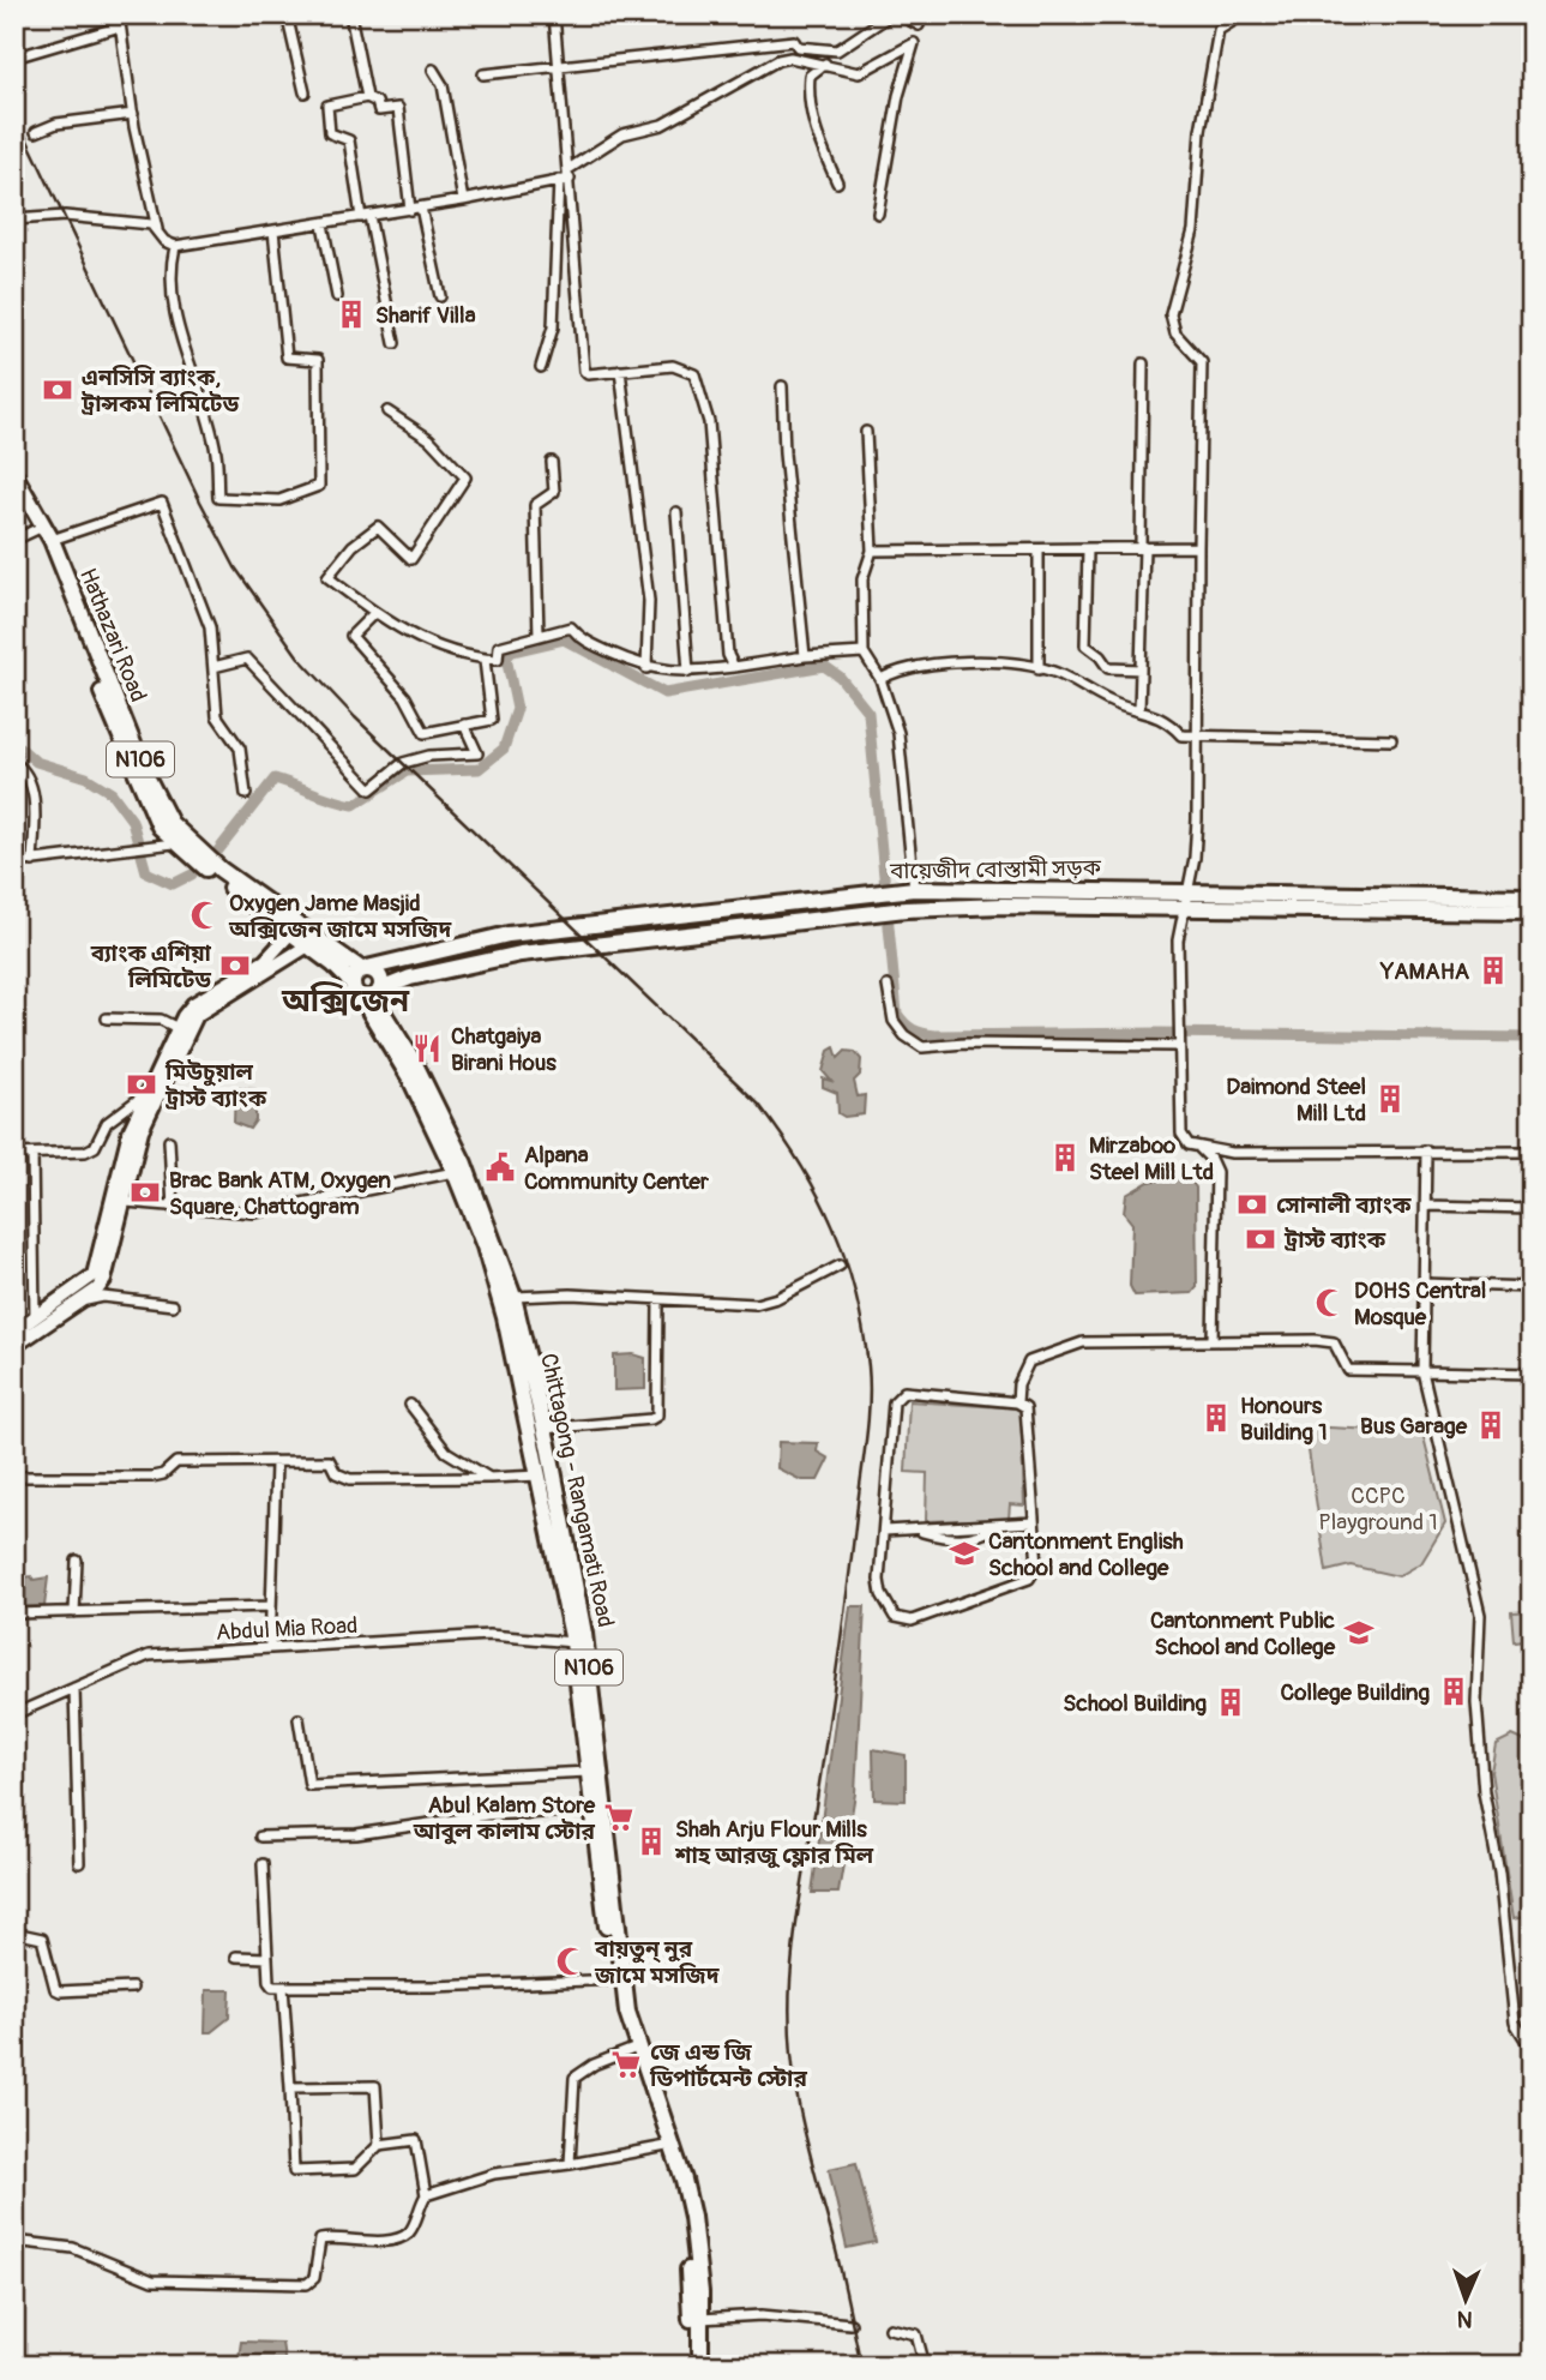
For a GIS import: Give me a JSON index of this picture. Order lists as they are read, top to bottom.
{
  "streets": {
    "main road": [
      "Hathazari Road",
      "N106",
      "বায়েজীদ বোস্তামী সড়ক",
      "Chittagong - Rangamati Road"
    ],
    "street": ["Abdul Mia Road"]
  },
  "crossings": [
    ["Hathazari Road", "N106"],
    ["Hathazari Road", "বায়েজীদ বোস্তামী সড়ক"],
    ["N106", "বায়েজীদ বোস্তামী সড়ক"],
    ["N106", "Chittagong - Rangamati Road"],
    ["বায়েজীদ বোস্তামী সড়ক", "Chittagong - Rangamati Road"],
    ["Chittagong - Rangamati Road", "Abdul Mia Road"]
  ],
  "districts": ["অক্সিজেন"],
  "parks": ["CCPC Playground 1"],
  "places": {
    "building": [
      "Sharif Villa",
      "YAMAHA",
      "Daimond Steel Mill Ltd",
      "Mirzaboo Steel Mill Ltd",
      "Honours Building 1",
      "Bus Garage",
      "College Building",
      "School Building",
      "Shah Arju Flour Mills শাহ আরজু ফ্লোর মিল"
    ],
    "bank": [
      "এনসিসি ব্যাংক, ট্রান্সকম লিমিটেড",
      "ব্যাংক এশিয়া লিমিটেড",
      "মিউচুয়াল ট্রাস্ট ব্যাংক",
      "Brac Bank ATM, Oxygen Square, Chattogram",
      "সোনালী ব্যাংক",
      "ট্রাস্ট ব্যাংক"
    ],
    "mosque": ["Oxygen Jame Masjid অক্সিজেন জামে মসজিদ", "DOHS Central Mosque", "বায়তুন্ নুর জামে মসজিদ"],
    "restaurant": ["Chatgaiya Birani Hous"],
    "public building": ["Alpana Community Center"],
    "school or university": ["Cantonment English School and College", "Cantonment Public School and College"],
    "supermarket": ["Abul Kalam Store আবুল কালাম স্টোর", "জে এন্ড জি ডিপার্টমেন্ট স্টোর"]
  },
  "north": "bottom"
}
